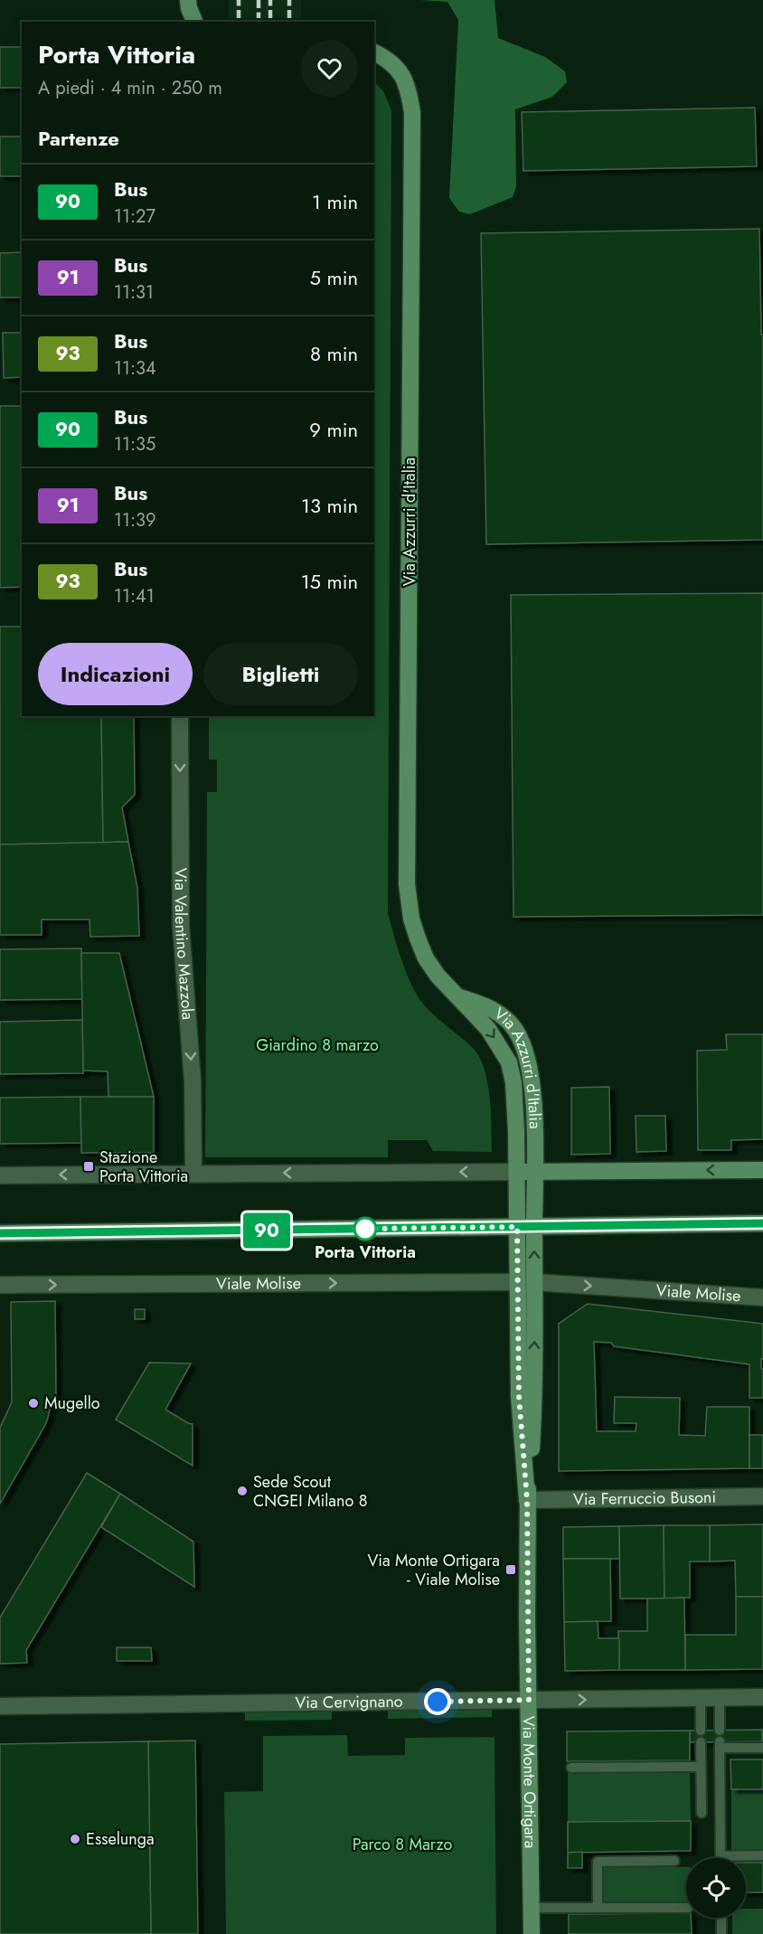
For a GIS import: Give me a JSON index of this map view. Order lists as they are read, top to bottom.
{
  "streets": {
    "street": [
      "Via Azzurri d'Italia",
      "Via Valentino Mazzola",
      "Viale Molise",
      "Via Ferruccio Busoni",
      "Via Cervignano",
      "Via Monte Ortigara"
    ]
  },
  "crossings": [
    ["Viale Molise", "Via Monte Ortigara"],
    ["Via Ferruccio Busoni", "Via Monte Ortigara"],
    ["Via Cervignano", "Via Monte Ortigara"]
  ],
  "one_way": ["Via Valentino Mazzola"],
  "parks": ["Giardino 8 marzo", "Parco 8 Marzo"],
  "places": {
    "transit": ["Stazione Porta Vittoria", "Via Monte Ortigara - Viale Molise"],
    "other": [
      "Porta Vittoria",
      "Mugello",
      "Sede Scout CNGEI Milano 8",
      "Esselunga"
    ]
  },
  "lines": ["bus line 90"],
  "page": {
    "on_map": "90",
    "heading": [
      ["Porta Vittoria", "A piedi · 4 min · 250 m"],
      "Partenze"
    ],
    "list": [
      {
        "mark": "90",
        "name": "Bus",
        "note": "11:27",
        "value": "1 min"
      },
      {
        "mark": "91",
        "name": "Bus",
        "note": "11:31",
        "value": "5 min"
      },
      {
        "mark": "93",
        "name": "Bus",
        "note": "11:34",
        "value": "8 min"
      },
      {
        "mark": "90",
        "name": "Bus",
        "note": "11:35",
        "value": "9 min"
      },
      {
        "mark": "91",
        "name": "Bus",
        "note": "11:39",
        "value": "13 min"
      },
      {
        "mark": "93",
        "name": "Bus",
        "note": "11:41",
        "value": "15 min"
      }
    ],
    "buttons": ["Indicazioni", "Biglietti"]
  }
}
